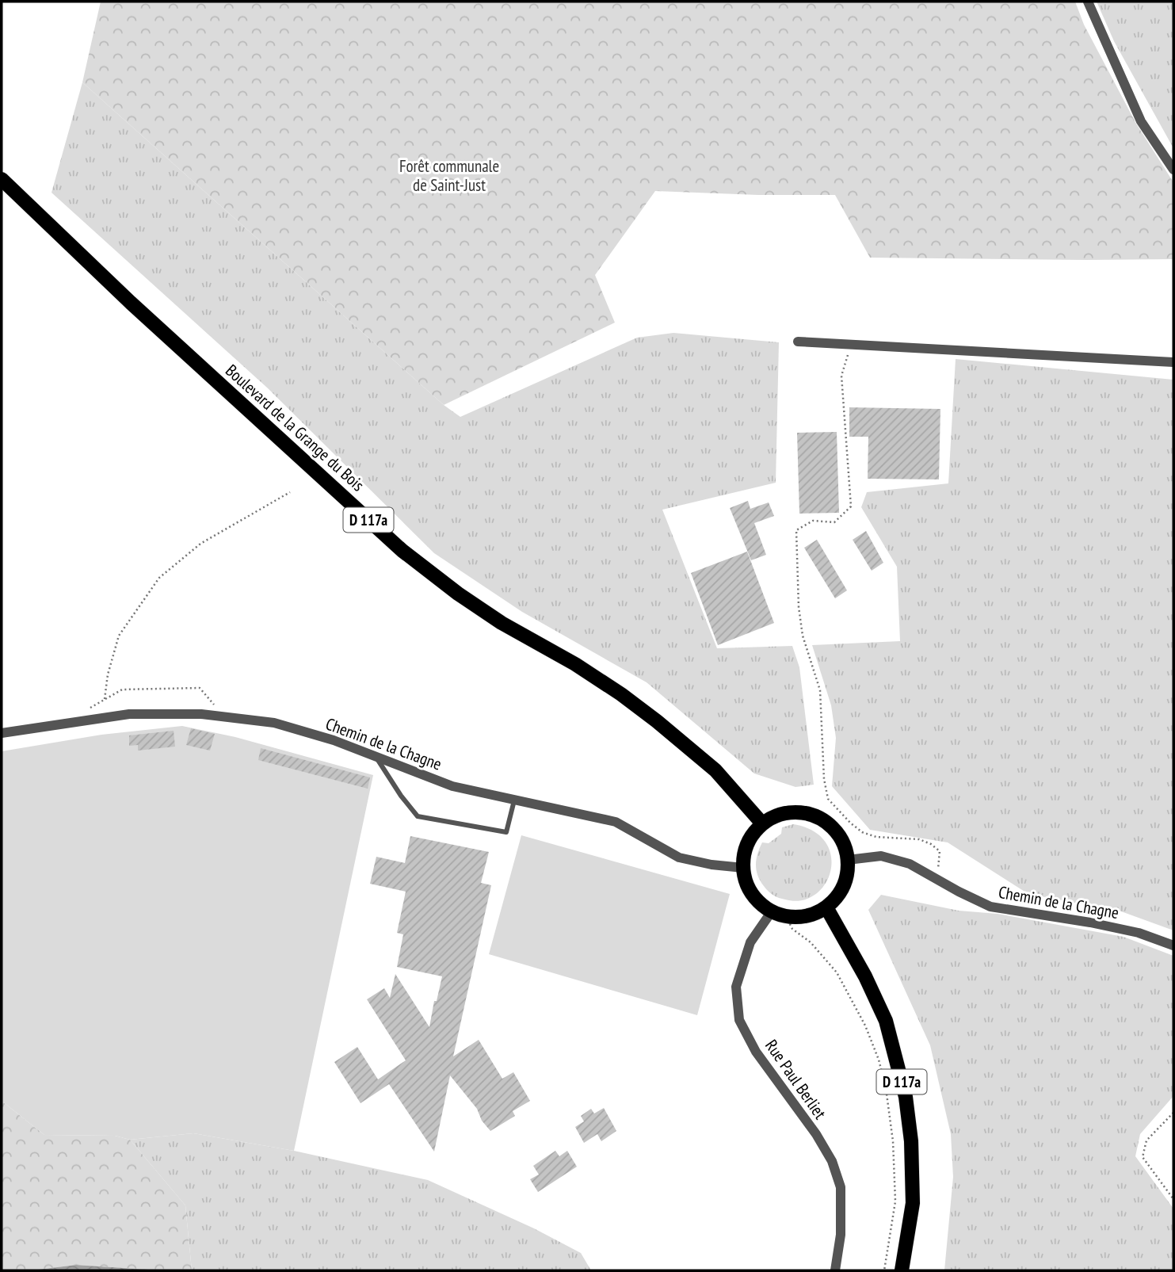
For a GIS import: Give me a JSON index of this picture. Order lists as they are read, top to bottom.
{
  "streets": {
    "main road": ["Boulevard de la Grange du Bois", "D 117a"],
    "street": ["Chemin de la Chagne", "Rue Paul Berliet"]
  },
  "crossings": [
    ["Boulevard de la Grange du Bois", "D 117a"],
    ["Boulevard de la Grange du Bois", "Chemin de la Chagne"],
    ["Boulevard de la Grange du Bois", "Rue Paul Berliet"],
    ["D 117a", "Chemin de la Chagne"],
    ["D 117a", "Rue Paul Berliet"],
    ["Chemin de la Chagne", "Rue Paul Berliet"]
  ],
  "parks": ["Forêt communale de Saint-Just"]
}
